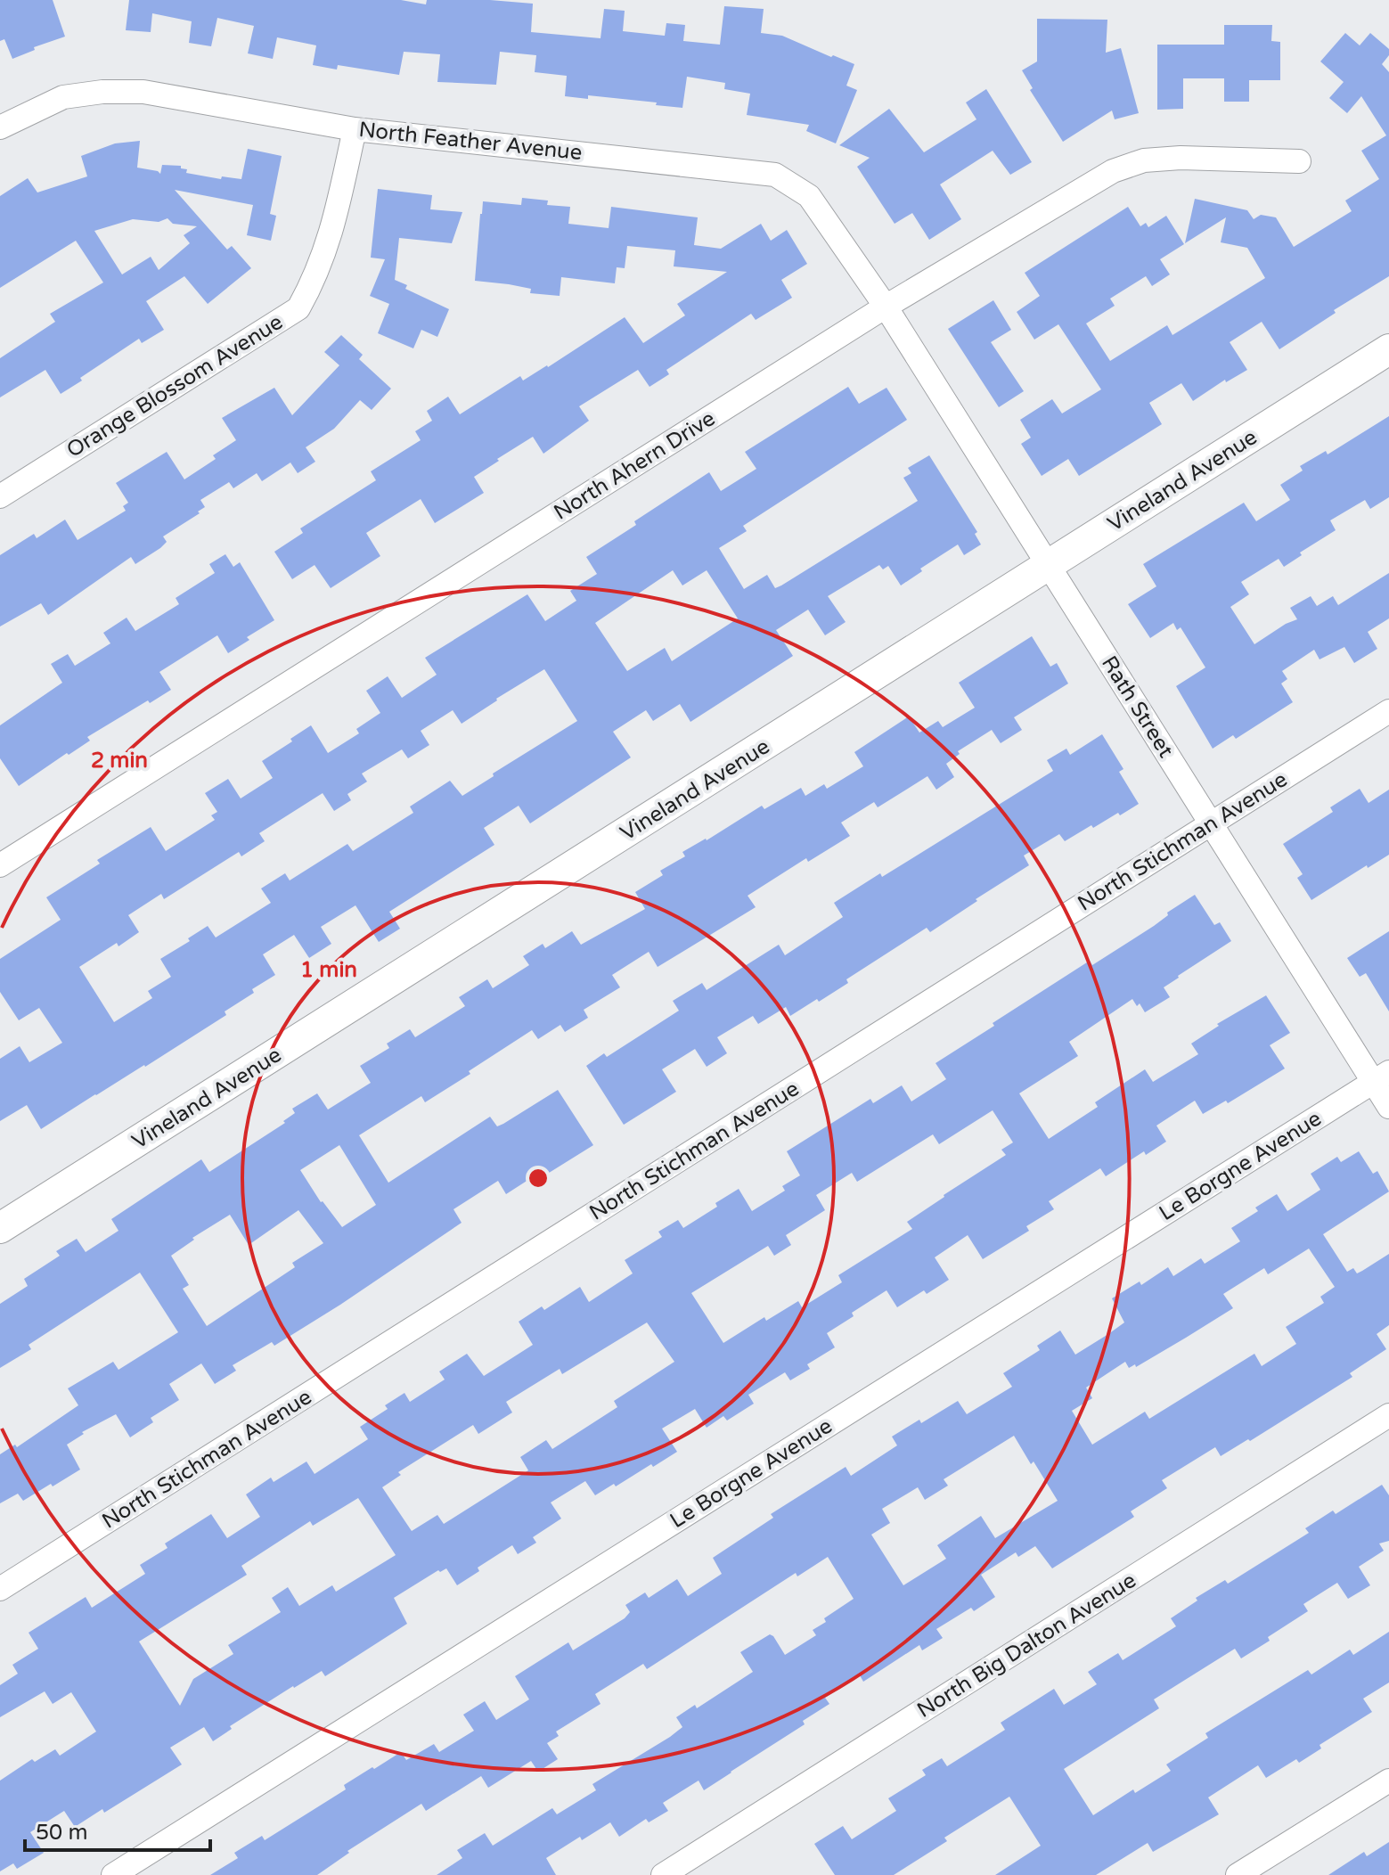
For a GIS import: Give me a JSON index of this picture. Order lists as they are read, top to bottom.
{
  "streets": {
    "street": [
      "North Feather Avenue",
      "Orange Blossom Avenue",
      "North Ahern Drive",
      "Vineland Avenue",
      "Rath Street",
      "North Stichman Avenue",
      "Le Borgne Avenue",
      "North Big Dalton Avenue"
    ]
  },
  "crossings": [
    ["North Feather Avenue", "Orange Blossom Avenue"],
    ["North Feather Avenue", "North Ahern Drive"],
    ["North Feather Avenue", "Rath Street"],
    ["North Ahern Drive", "Rath Street"],
    ["Vineland Avenue", "Rath Street"],
    ["Rath Street", "North Stichman Avenue"],
    ["Rath Street", "Le Borgne Avenue"]
  ],
  "scale_bar": "50 m",
  "rings": ["2 min", "1 min"]
}
